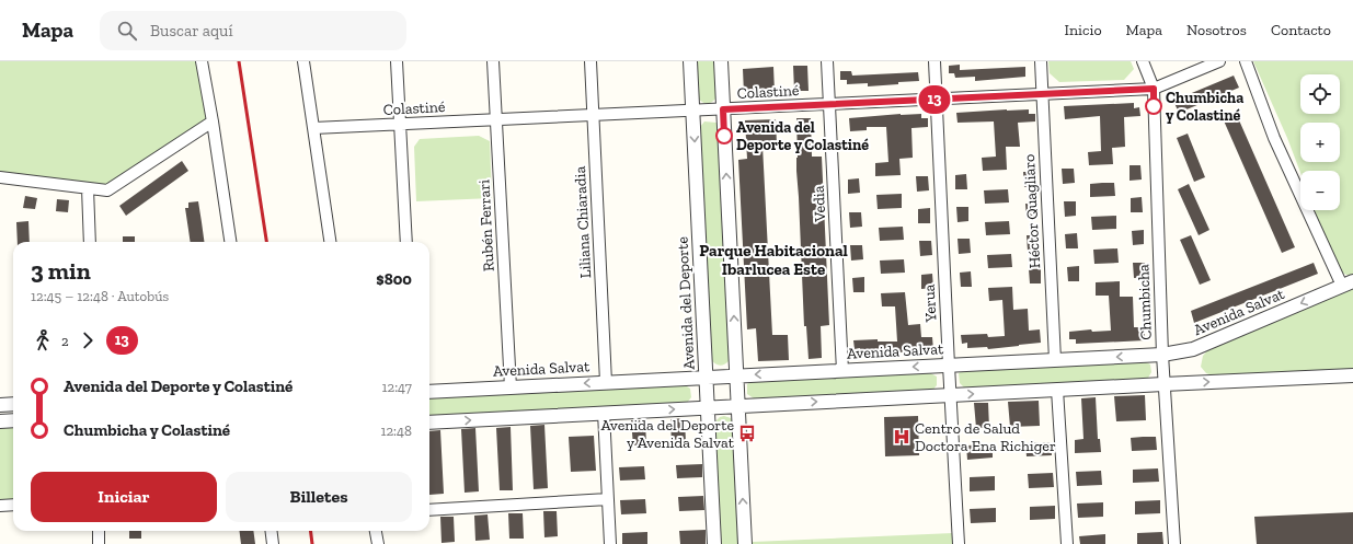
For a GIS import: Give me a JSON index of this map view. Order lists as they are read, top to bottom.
{
  "streets": {
    "street": [
      "Colastiné",
      "Vedia",
      "Héctor Quagliaro",
      "Liliana Chiaradia",
      "Rubén Ferrari",
      "Chumbicha",
      "Avenida del Deporte",
      "Yerua",
      "Avenida Salvat"
    ]
  },
  "crossings": [
    ["Colastiné", "Vedia"],
    ["Colastiné", "Héctor Quagliaro"],
    ["Colastiné", "Liliana Chiaradia"],
    ["Colastiné", "Rubén Ferrari"],
    ["Colastiné", "Chumbicha"],
    ["Colastiné", "Avenida del Deporte"],
    ["Colastiné", "Yerua"],
    ["Vedia", "Avenida Salvat"],
    ["Héctor Quagliaro", "Avenida Salvat"],
    ["Liliana Chiaradia", "Avenida Salvat"],
    ["Rubén Ferrari", "Avenida Salvat"],
    ["Chumbicha", "Avenida Salvat"],
    ["Avenida del Deporte", "Avenida Salvat"],
    ["Yerua", "Avenida Salvat"]
  ],
  "districts": ["Parque Habitacional Ibarlucea Este"],
  "places": {
    "other": ["Chumbicha y Colastiné", "Avenida del Deporte y Colastiné"],
    "bus stop": ["Avenida del Deporte y Avenida Salvat"],
    "hospital": ["Centro de Salud Doctora Ena Richiger"]
  },
  "lines": ["bus line 13"],
  "page": {
    "header": "Mapa",
    "search": "Buscar aquí",
    "nav": [
      "Inicio",
      "Mapa",
      "Nosotros",
      "Contacto"
    ],
    "on_map": "13",
    "map_buttons": ["+", "−"],
    "heading": ["3 min", "12:45 – 12:48 · Autobús", "$800"],
    "legs": ["2", "13"],
    "list": [
      {
        "name": "Avenida del Deporte y Colastiné",
        "value": "12:47"
      },
      {
        "name": "Chumbicha y Colastiné",
        "value": "12:48"
      }
    ],
    "buttons": ["Iniciar", "Billetes"]
  }
}
